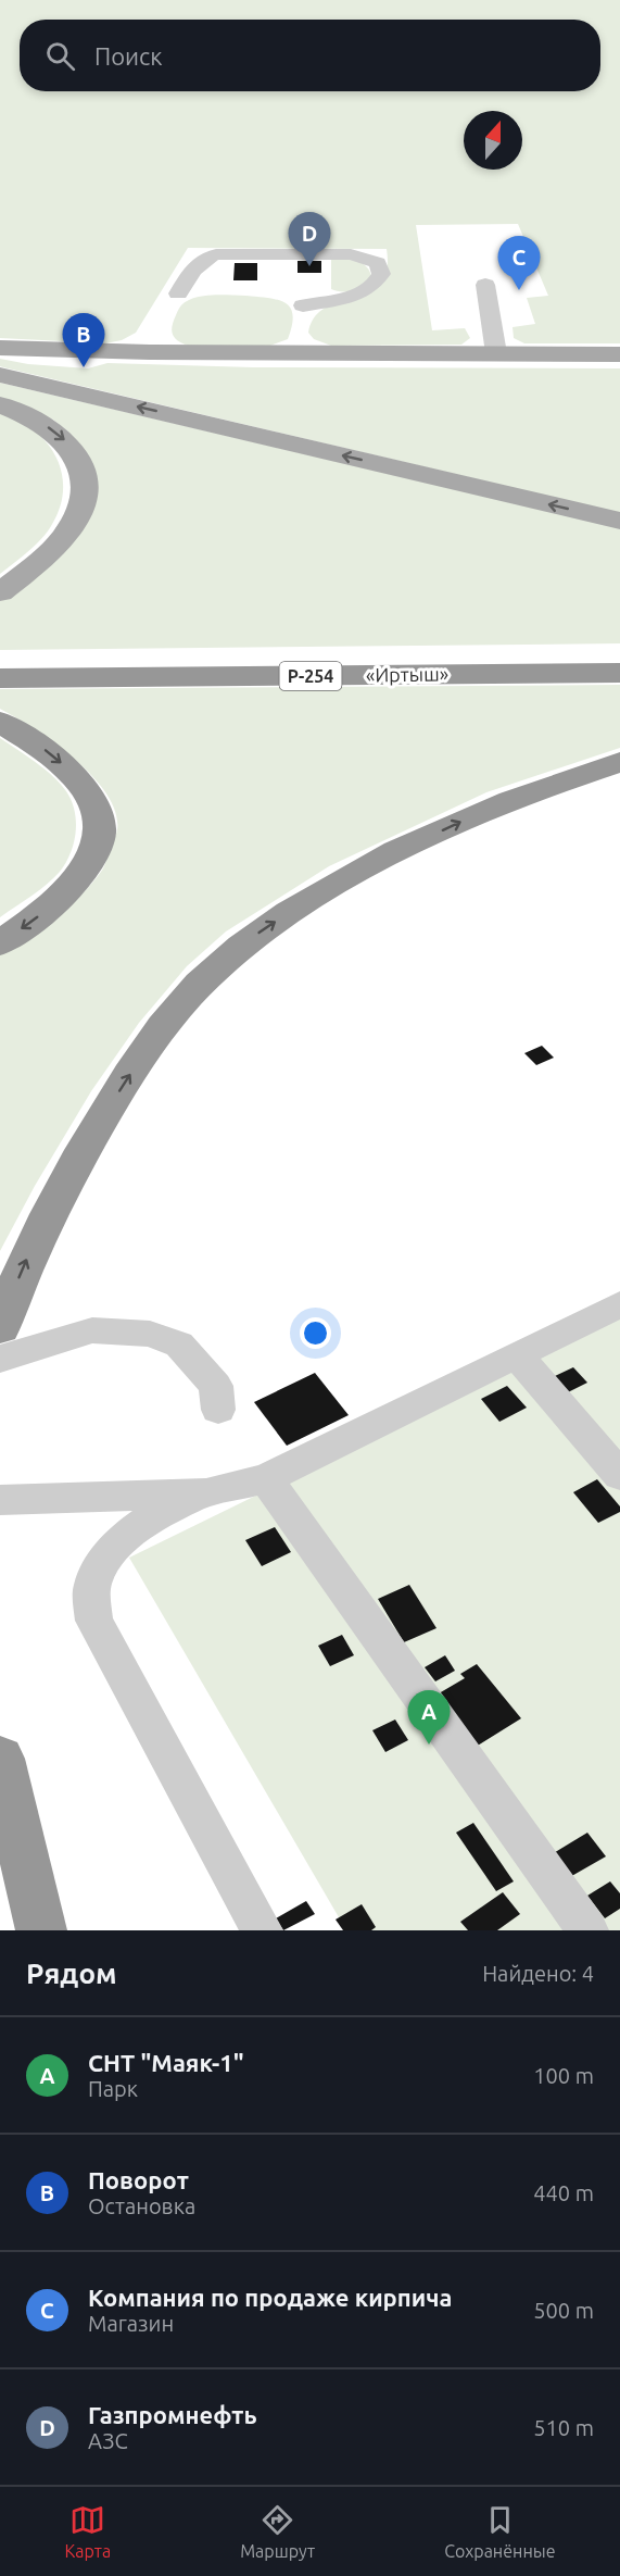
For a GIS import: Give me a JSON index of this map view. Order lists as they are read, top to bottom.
{
  "streets": {
    "highway": ["«Иртыш»", "Р-254"]
  },
  "north": "top",
  "page": {
    "search": "Поиск",
    "pins": [
      "D",
      "C",
      "B",
      "A"
    ],
    "heading": ["Рядом", "Найдено: 4"],
    "list": [
      {
        "mark": "A",
        "name": "СНТ \"Маяк-1\"",
        "note": "Парк",
        "value": "100 m"
      },
      {
        "mark": "B",
        "name": "Поворот",
        "note": "Остановка",
        "value": "440 m"
      },
      {
        "mark": "C",
        "name": "Компания по продаже кирпича",
        "note": "Магазин",
        "value": "500 m"
      },
      {
        "mark": "D",
        "name": "Газпромнефть",
        "note": "АЗС",
        "value": "510 m"
      }
    ],
    "nav": ["Карта", "Маршрут", "Сохранённые"]
  }
}
